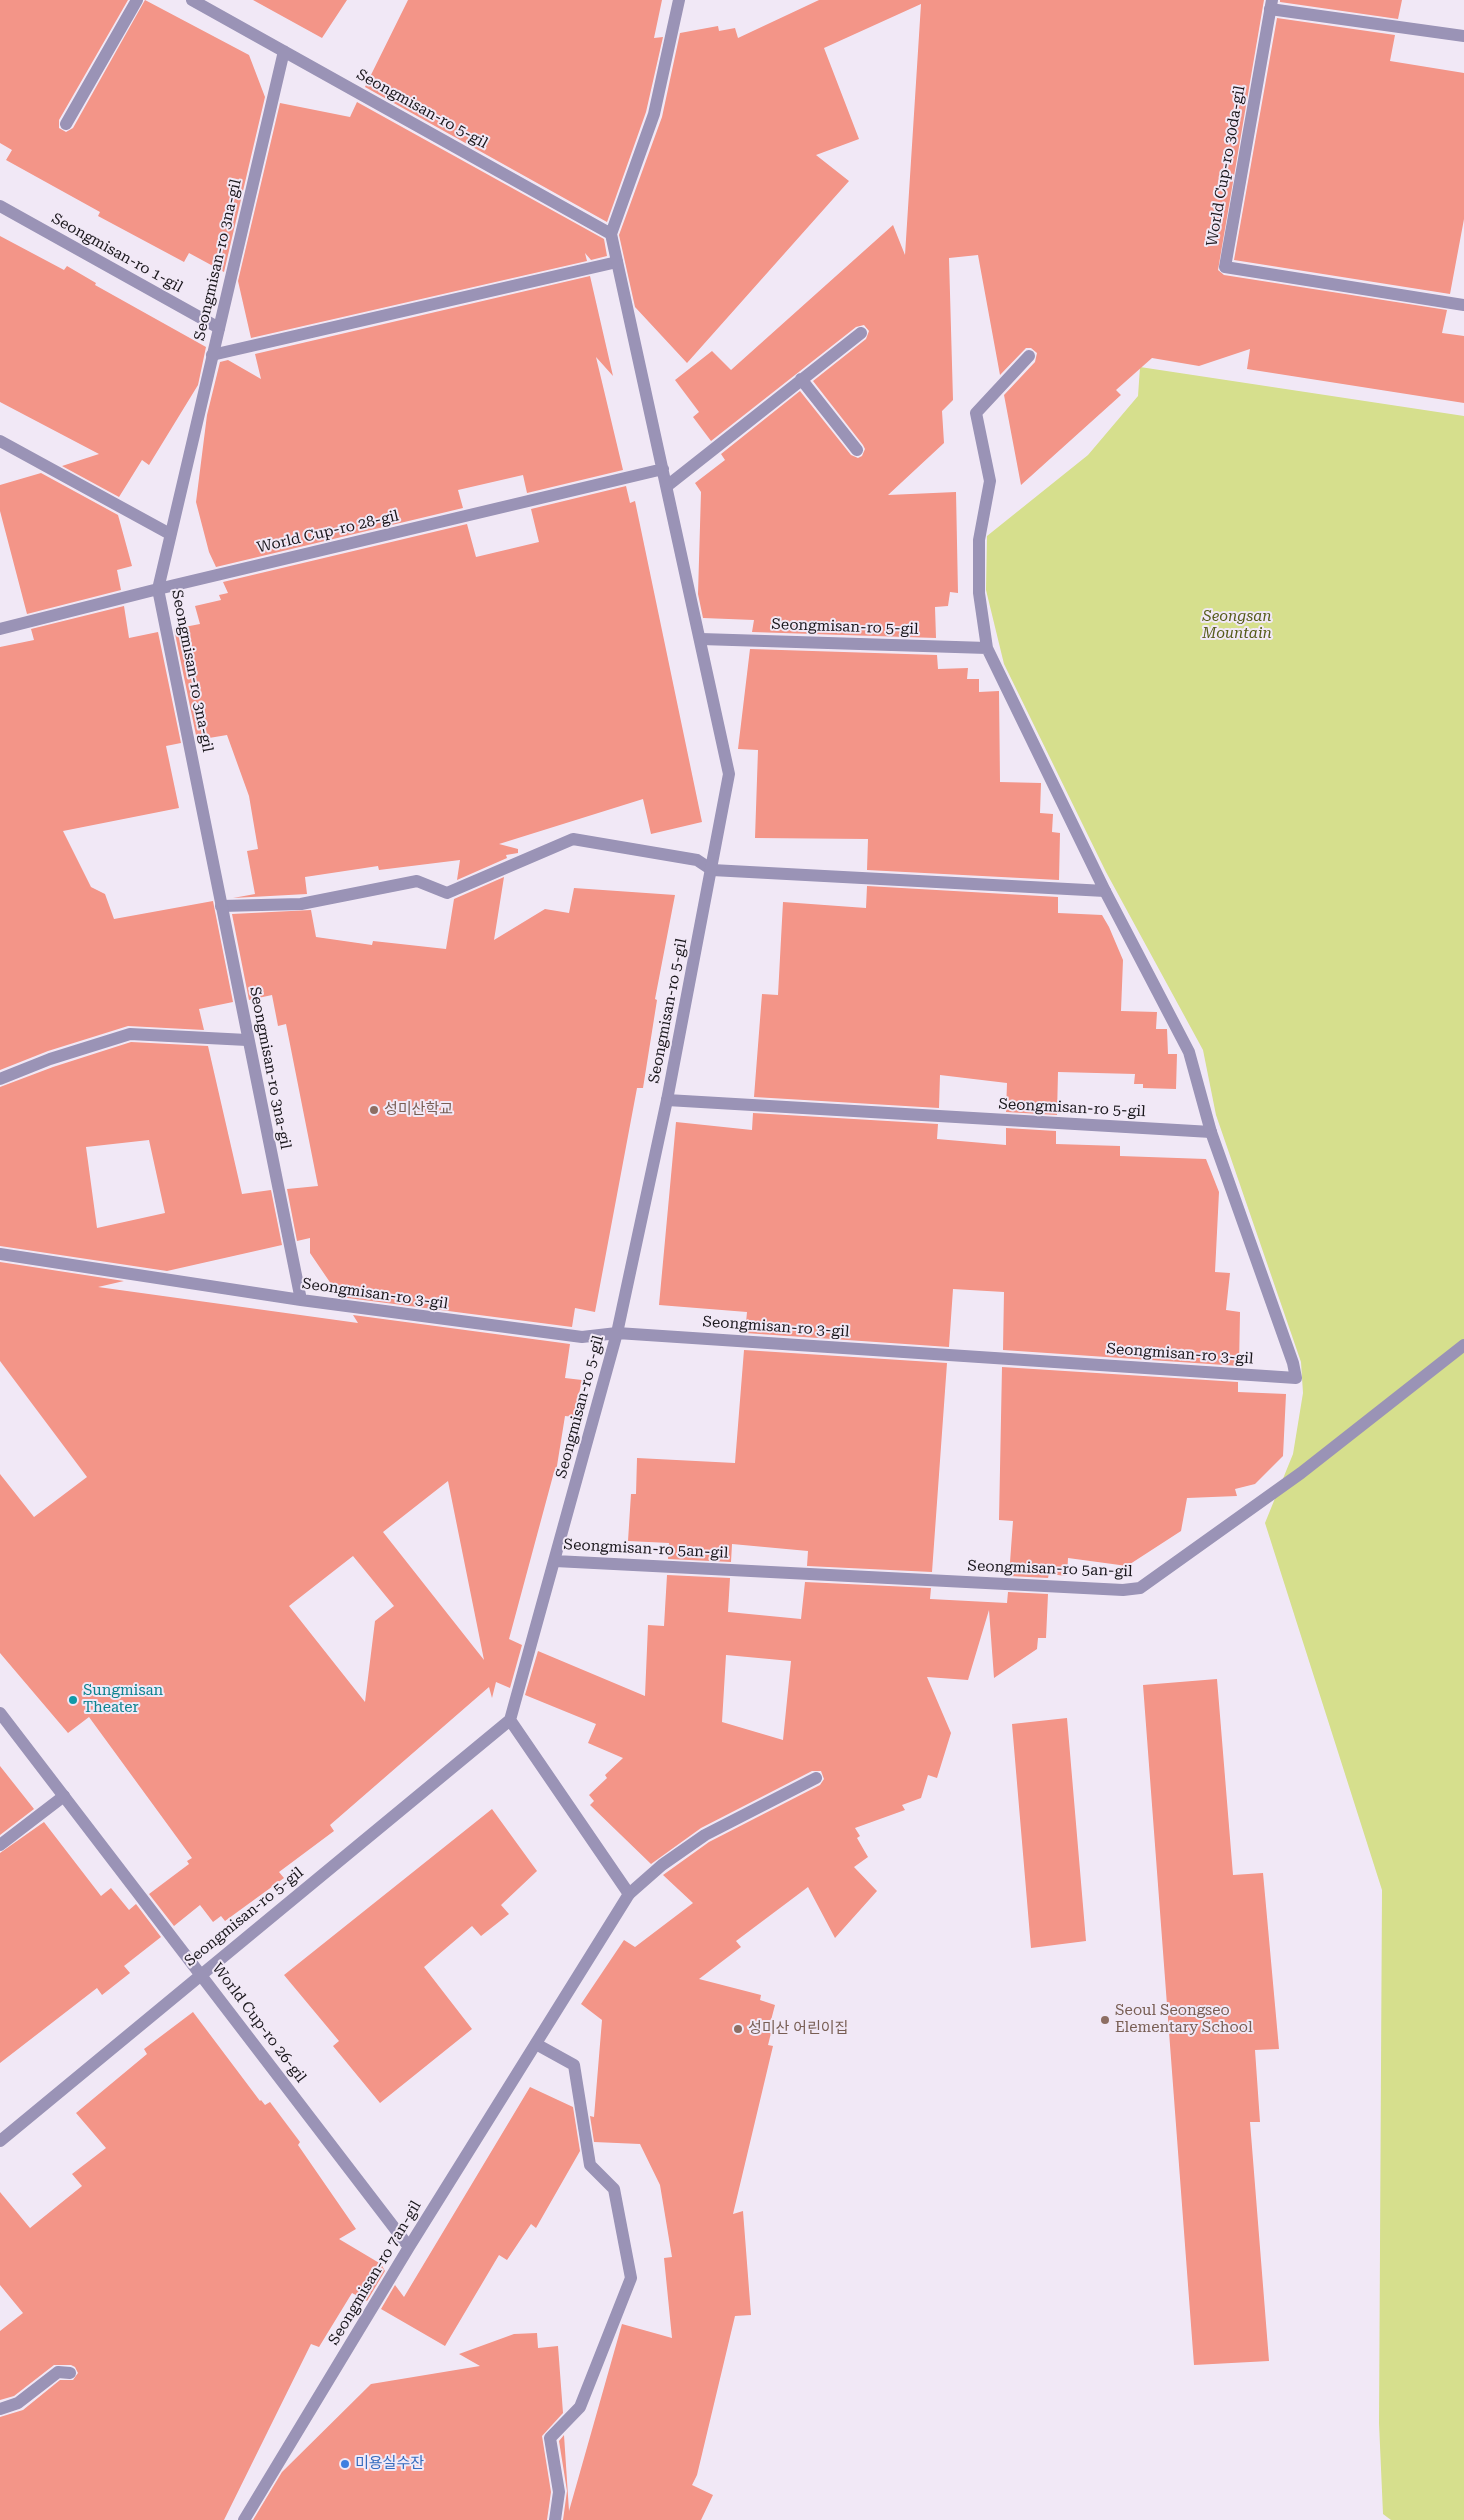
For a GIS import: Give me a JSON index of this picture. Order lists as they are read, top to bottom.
{
  "streets": {
    "street": [
      "Seongmisan-ro 5-gil",
      "World Cup-ro 30da-gil",
      "Seongmisan-ro 1-gil",
      "Seongmisan-ro 3na-gil",
      "World Cup-ro 28-gil",
      "Seongmisan-ro 3-gil",
      "Seongmisan-ro 5an-gil",
      "World Cup-ro 26-gil",
      "Seongmisan-ro 7an-gil"
    ]
  },
  "crossings": [
    ["Seongmisan-ro 5-gil", "Seongmisan-ro 3na-gil"],
    ["Seongmisan-ro 5-gil", "World Cup-ro 28-gil"],
    ["Seongmisan-ro 5-gil", "Seongmisan-ro 3-gil"],
    ["Seongmisan-ro 5-gil", "Seongmisan-ro 5an-gil"],
    ["Seongmisan-ro 5-gil", "World Cup-ro 26-gil"],
    ["Seongmisan-ro 1-gil", "Seongmisan-ro 3na-gil"],
    ["Seongmisan-ro 3na-gil", "World Cup-ro 28-gil"],
    ["Seongmisan-ro 3na-gil", "Seongmisan-ro 3-gil"],
    ["World Cup-ro 26-gil", "Seongmisan-ro 7an-gil"]
  ],
  "parks": ["Seongsan Mountain"],
  "places": [
    "성미산학교",
    "Sungmisan Theater",
    "Seoul Seongseo Elementary School",
    "성미산 어린이집",
    "미용실수잔"
  ]
}
